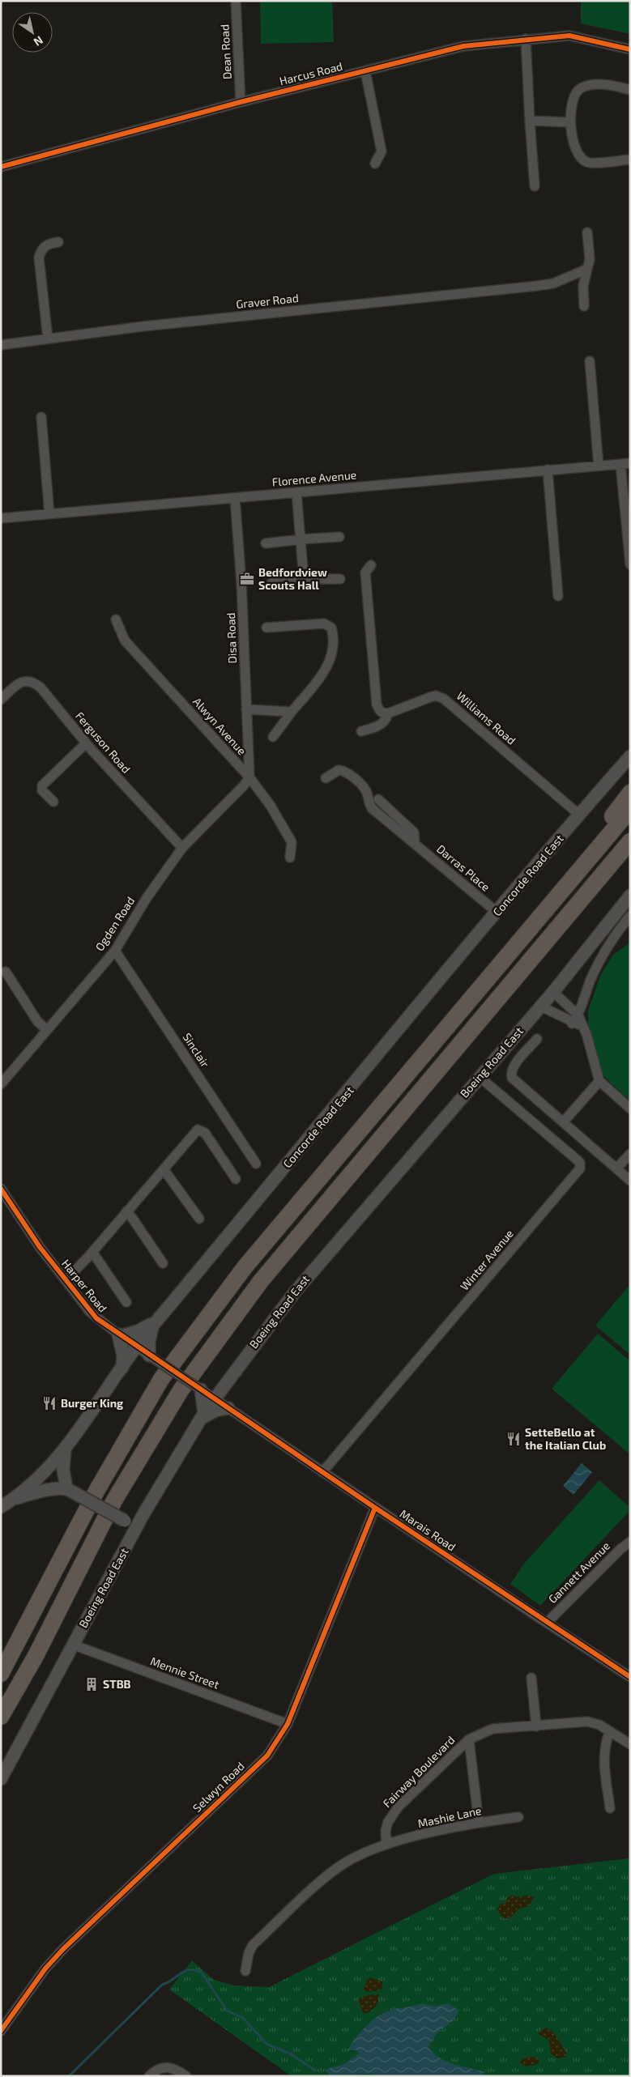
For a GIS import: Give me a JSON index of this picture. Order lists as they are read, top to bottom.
{
  "streets": {
    "main road": ["Concorde Road East", "Boeing Road East"],
    "street": [
      "Dean Road",
      "Harcus Road",
      "Graver Road",
      "Florence Avenue",
      "Disa Road",
      "Williams Road",
      "Alwyn Avenue",
      "Ferguson Road",
      "Darras Place",
      "Ogden Road",
      "Sinclair",
      "Winter Avenue",
      "Harper Road",
      "Marais Road",
      "Gannett Avenue",
      "Mennie Street",
      "Fairway Boulevard",
      "Selwyn Road",
      "Mashie Lane"
    ]
  },
  "crossings": [
    ["Dean Road", "Harcus Road"],
    ["Florence Avenue", "Disa Road"],
    ["Disa Road", "Alwyn Avenue"],
    ["Disa Road", "Ogden Road"],
    ["Williams Road", "Concorde Road East"],
    ["Alwyn Avenue", "Ogden Road"],
    ["Ferguson Road", "Ogden Road"],
    ["Darras Place", "Concorde Road East"],
    ["Concorde Road East", "Harper Road"],
    ["Ogden Road", "Sinclair"],
    ["Boeing Road East", "Winter Avenue"],
    ["Boeing Road East", "Harper Road"],
    ["Boeing Road East", "Marais Road"],
    ["Boeing Road East", "Mennie Street"],
    ["Winter Avenue", "Marais Road"],
    ["Harper Road", "Marais Road"],
    ["Marais Road", "Gannett Avenue"],
    ["Marais Road", "Selwyn Road"],
    ["Mennie Street", "Selwyn Road"],
    ["Fairway Boulevard", "Mashie Lane"]
  ],
  "places": {
    "office": ["Bedfordview Scouts Hall"],
    "restaurant": ["Burger King", "SetteBello at the Italian Club"],
    "building": ["STBB"]
  },
  "north": "bottom right"
}
